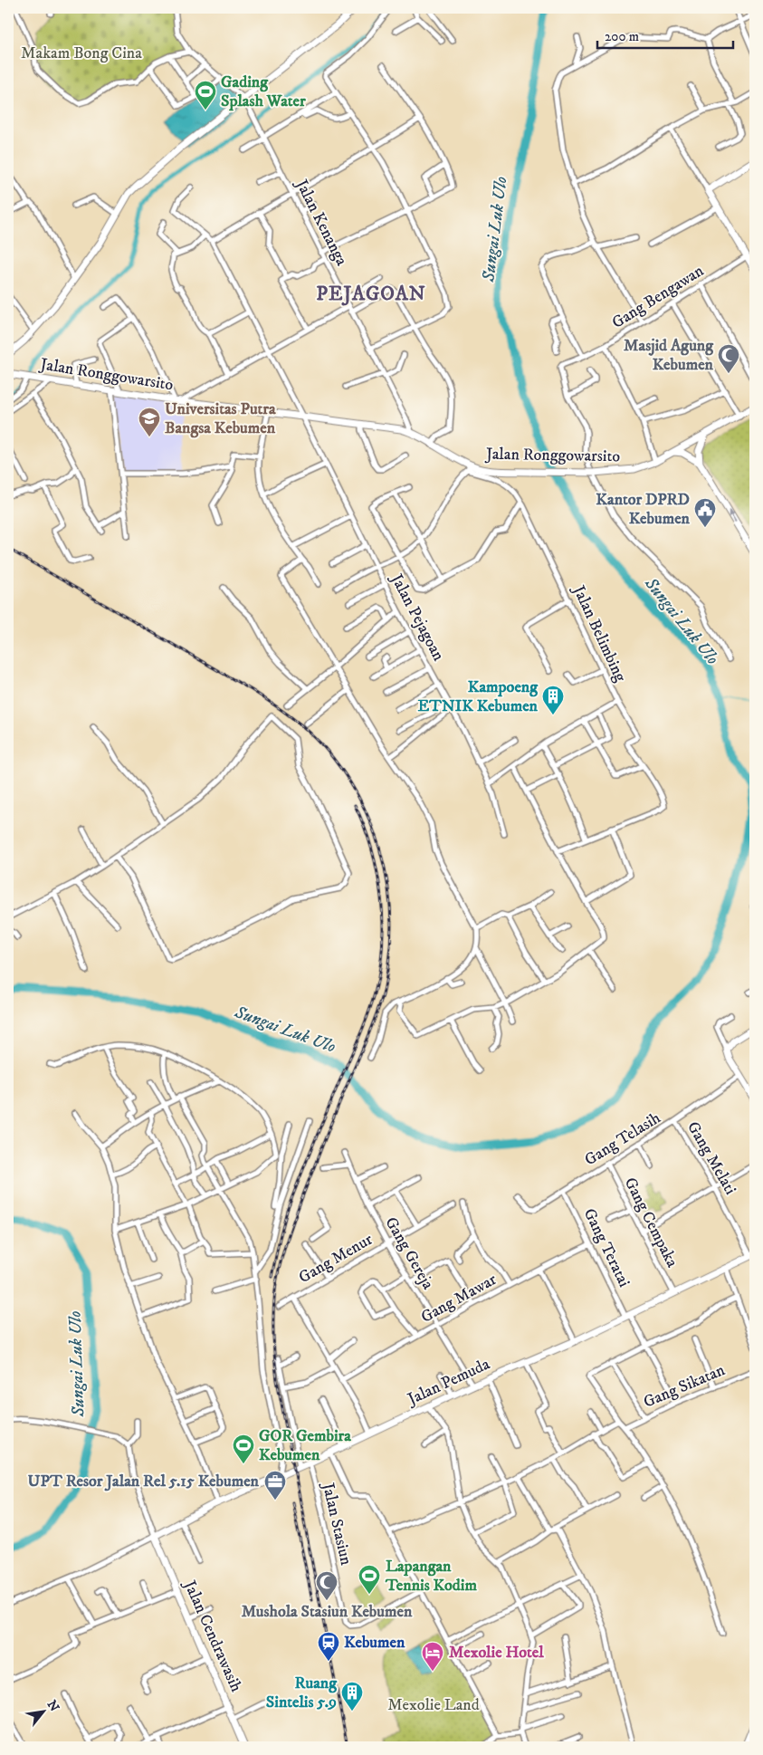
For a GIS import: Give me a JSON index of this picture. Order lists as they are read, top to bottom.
{
  "streets": {
    "main road": ["Jalan Ronggowarsito", "Jalan Pemuda", "Jalan Cendrawasih"],
    "street": [
      "Jalan Kenanga",
      "Gang Bengawan",
      "Jalan Pejagoan",
      "Jalan Belimbing",
      "Gang Telasih",
      "Gang Melati",
      "Gang Cempaka",
      "Gang Teratai",
      "Gang Gereja",
      "Gang Menur",
      "Gang Mawar",
      "Gang Sikatan",
      "Jalan Stasiun"
    ]
  },
  "crossings": [
    ["Jalan Kenanga", "Jalan Ronggowarsito"],
    ["Jalan Ronggowarsito", "Jalan Pejagoan"],
    ["Jalan Ronggowarsito", "Jalan Belimbing"],
    ["Jalan Pejagoan", "Jalan Belimbing"],
    ["Gang Telasih", "Gang Melati"],
    ["Gang Telasih", "Gang Cempaka"],
    ["Gang Telasih", "Gang Teratai"],
    ["Gang Melati", "Jalan Pemuda"],
    ["Gang Cempaka", "Jalan Pemuda"],
    ["Gang Teratai", "Gang Mawar"],
    ["Gang Teratai", "Jalan Pemuda"],
    ["Gang Teratai", "Gang Sikatan"],
    ["Gang Gereja", "Gang Menur"],
    ["Gang Gereja", "Gang Mawar"],
    ["Gang Gereja", "Jalan Pemuda"],
    ["Gang Menur", "Gang Mawar"],
    ["Gang Menur", "Jalan Pemuda"],
    ["Jalan Pemuda", "Jalan Stasiun"],
    ["Jalan Pemuda", "Jalan Cendrawasih"]
  ],
  "districts": ["PEJAGOAN"],
  "water": ["Sungai Luk Ulo"],
  "parks": ["Makam Bong Cina", "Mexolie Land"],
  "places": {
    "sports": ["Gading Splash Water", "GOR Gembira Kebumen", "Lapangan Tennis Kodim"],
    "mosque": ["Masjid Agung Kebumen", "Mushola Stasiun Kebumen"],
    "school or university": ["Universitas Putra Bangsa Kebumen"],
    "public building": ["Kantor DPRD Kebumen"],
    "building": ["Kampoeng ETNIK Kebumen", "Ruang Sintelis 5.9"],
    "office": ["UPT Resor Jalan Rel 5.15 Kebumen"],
    "station": ["Kebumen"],
    "hotel": ["Mexolie Hotel"]
  },
  "scale_bar": "200 m",
  "north": "top right"
}
